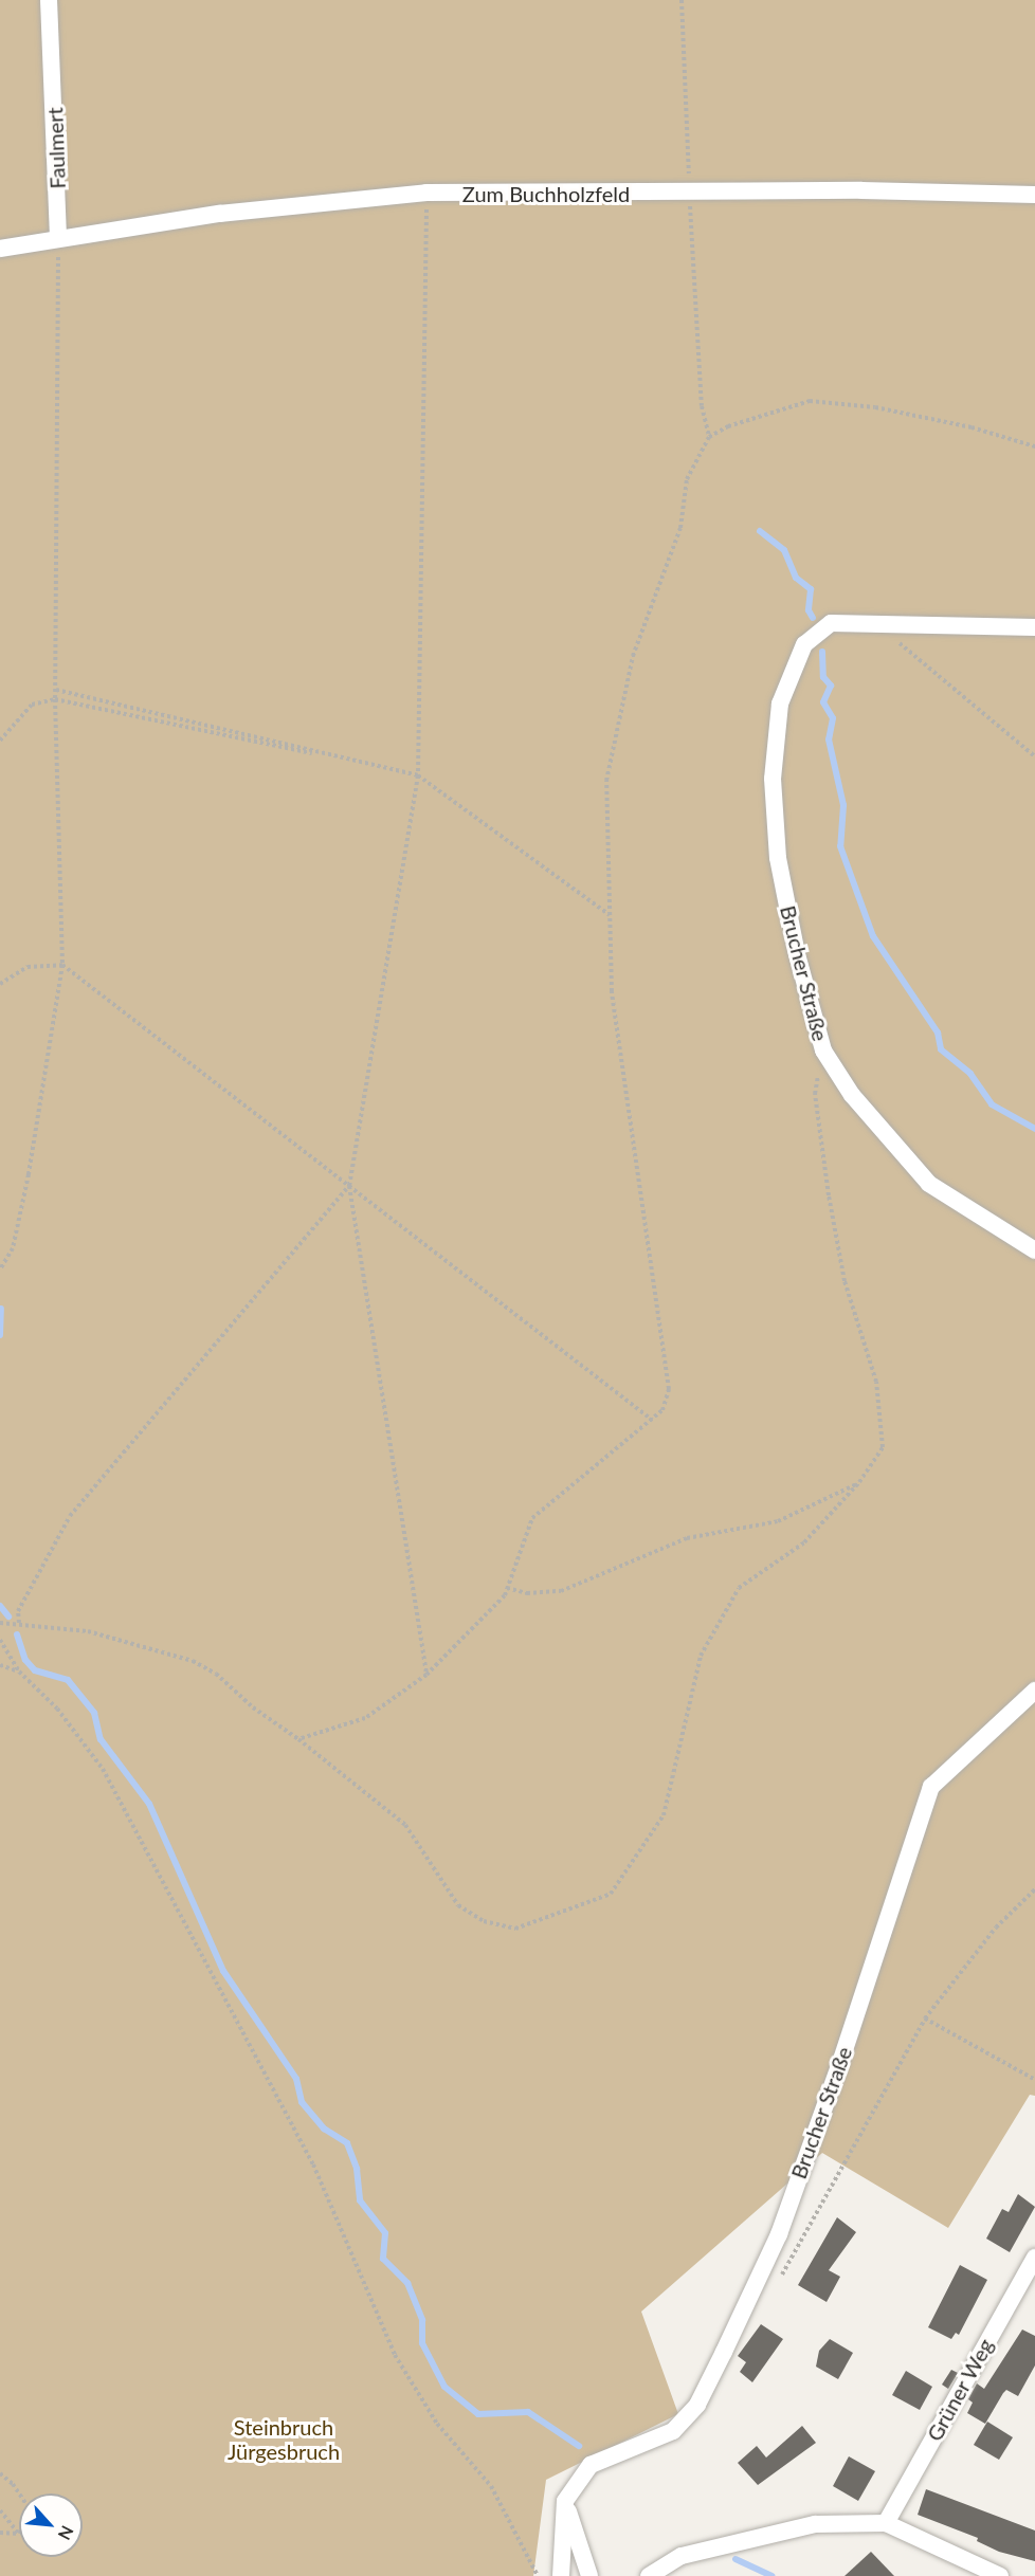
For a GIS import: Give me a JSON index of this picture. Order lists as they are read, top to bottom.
{
  "streets": {
    "street": [
      "Faulmert",
      "Zum Buchholzfeld",
      "Brucher Straße",
      "Grüner Weg"
    ]
  },
  "crossings": [
    ["Faulmert", "Zum Buchholzfeld"]
  ],
  "parks": ["Steinbruch Jürgesbruch"],
  "north": "bottom right"
}
